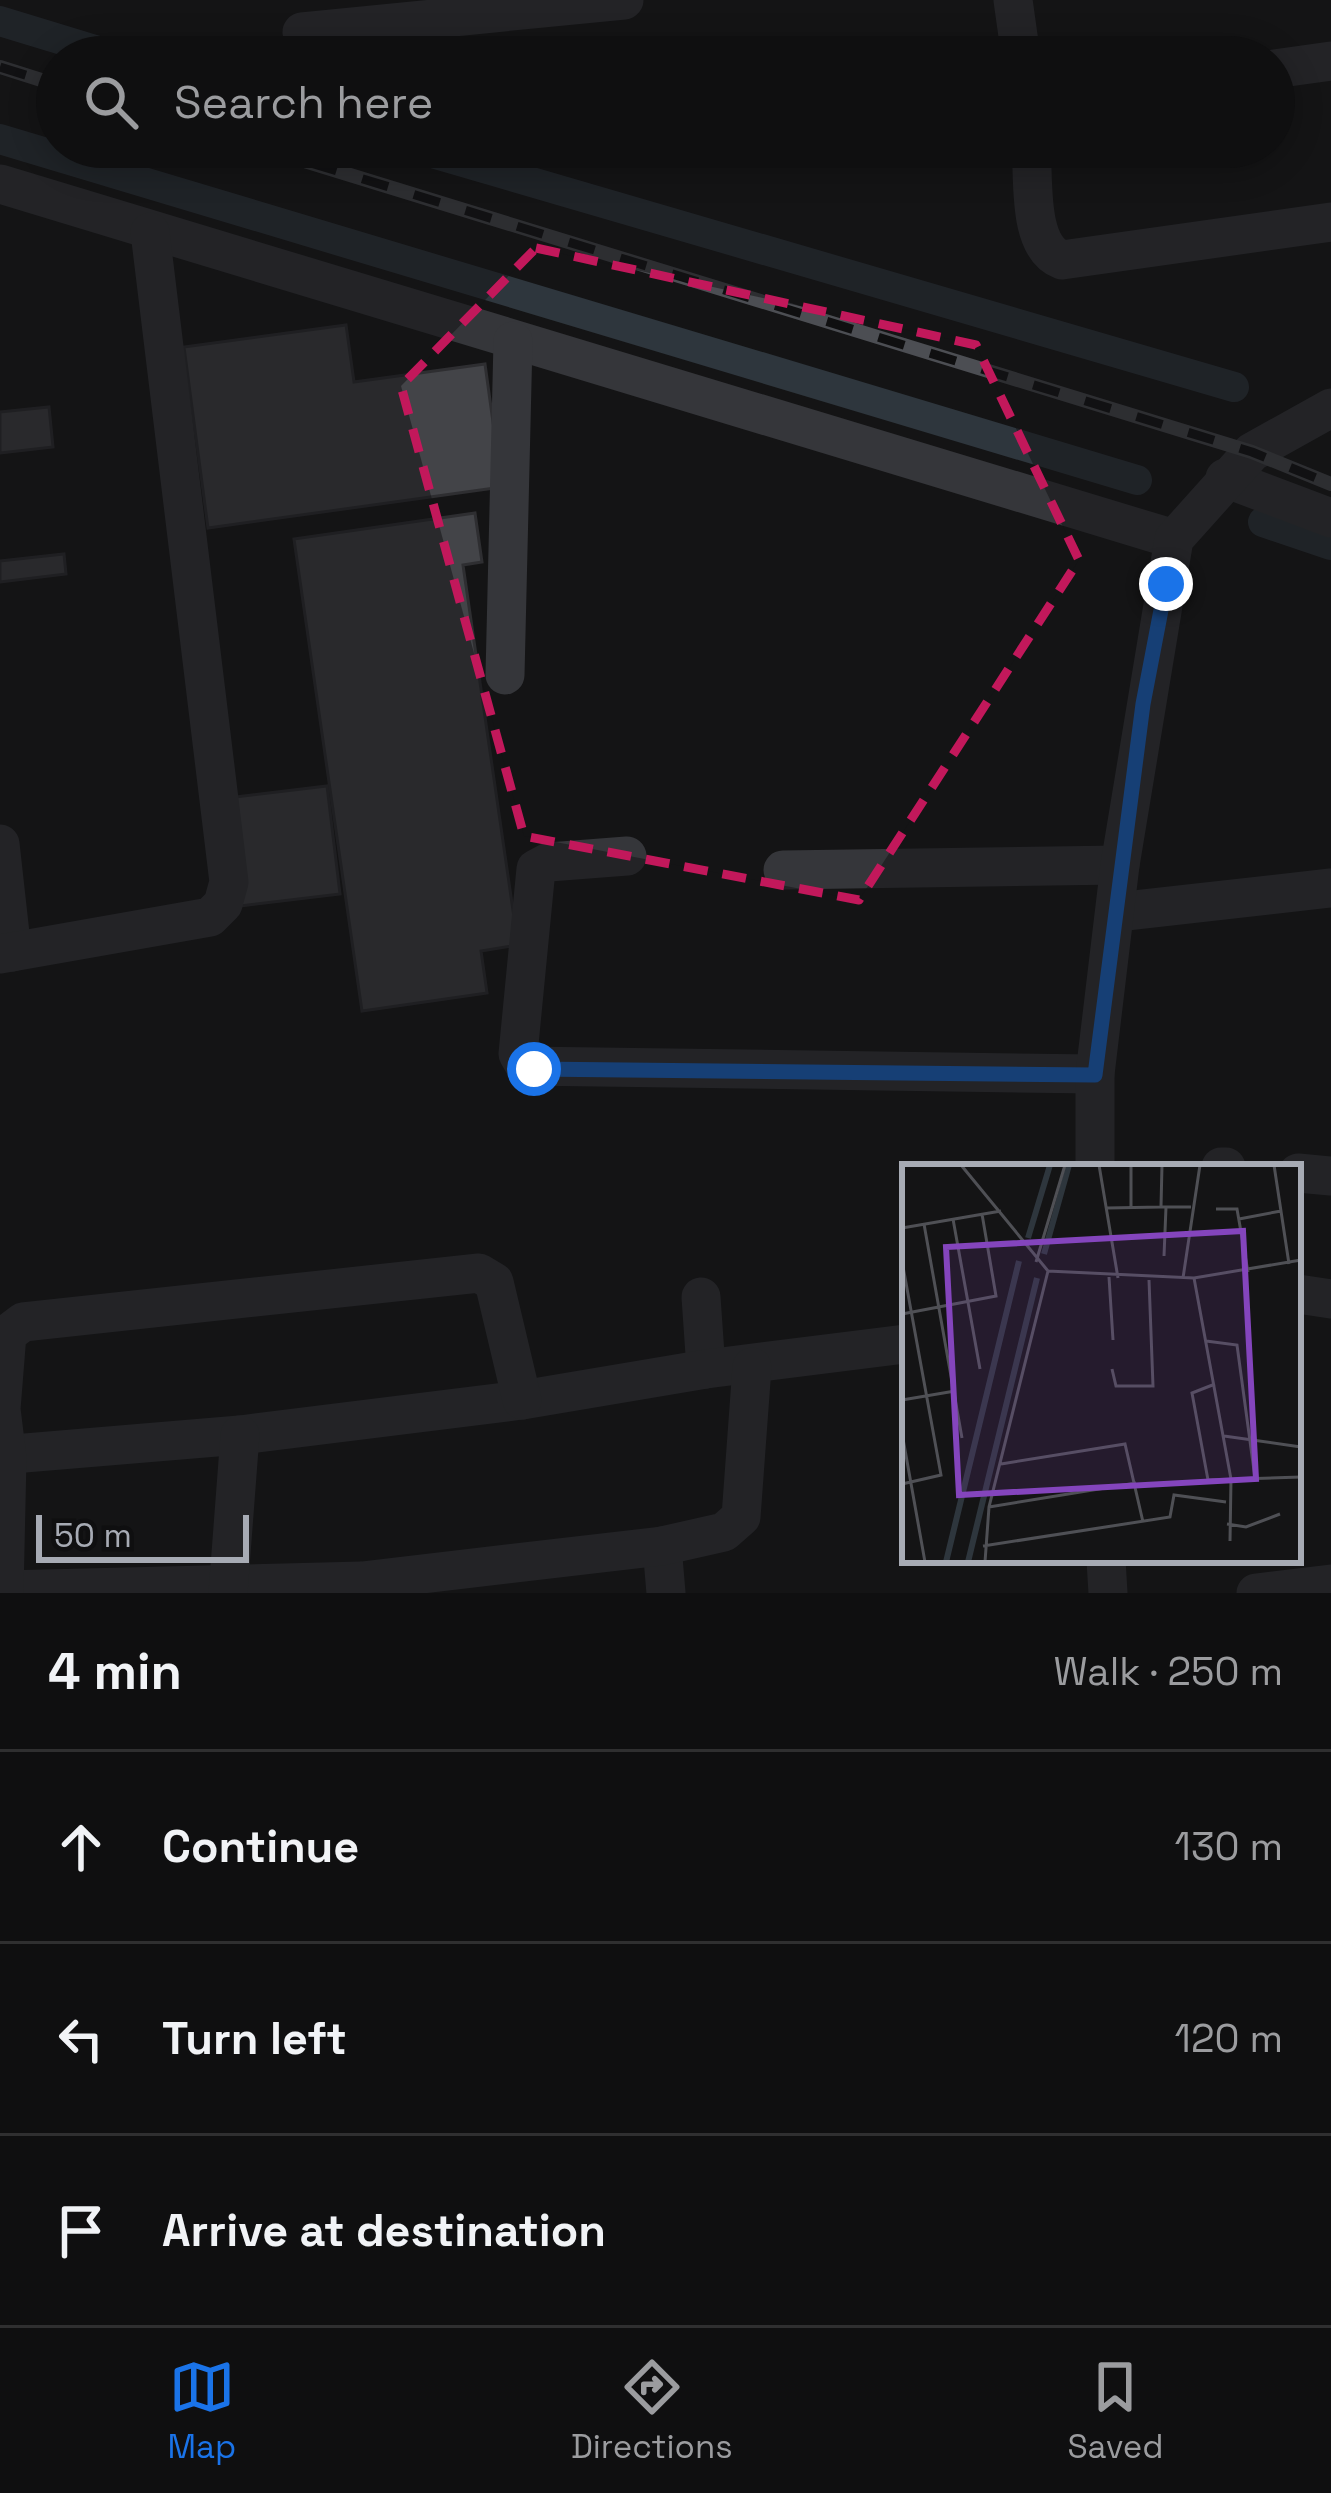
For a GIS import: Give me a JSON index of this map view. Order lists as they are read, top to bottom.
{
  "scale_bar": "50 m",
  "page": {
    "search": "Search here",
    "scale": "50 m",
    "heading": ["4 min", "Walk · 250 m"],
    "list": [
      ["Continue", "130 m"],
      ["Turn left", "120 m"],
      "Arrive at destination"
    ],
    "nav": ["Map", "Directions", "Saved"]
  }
}
